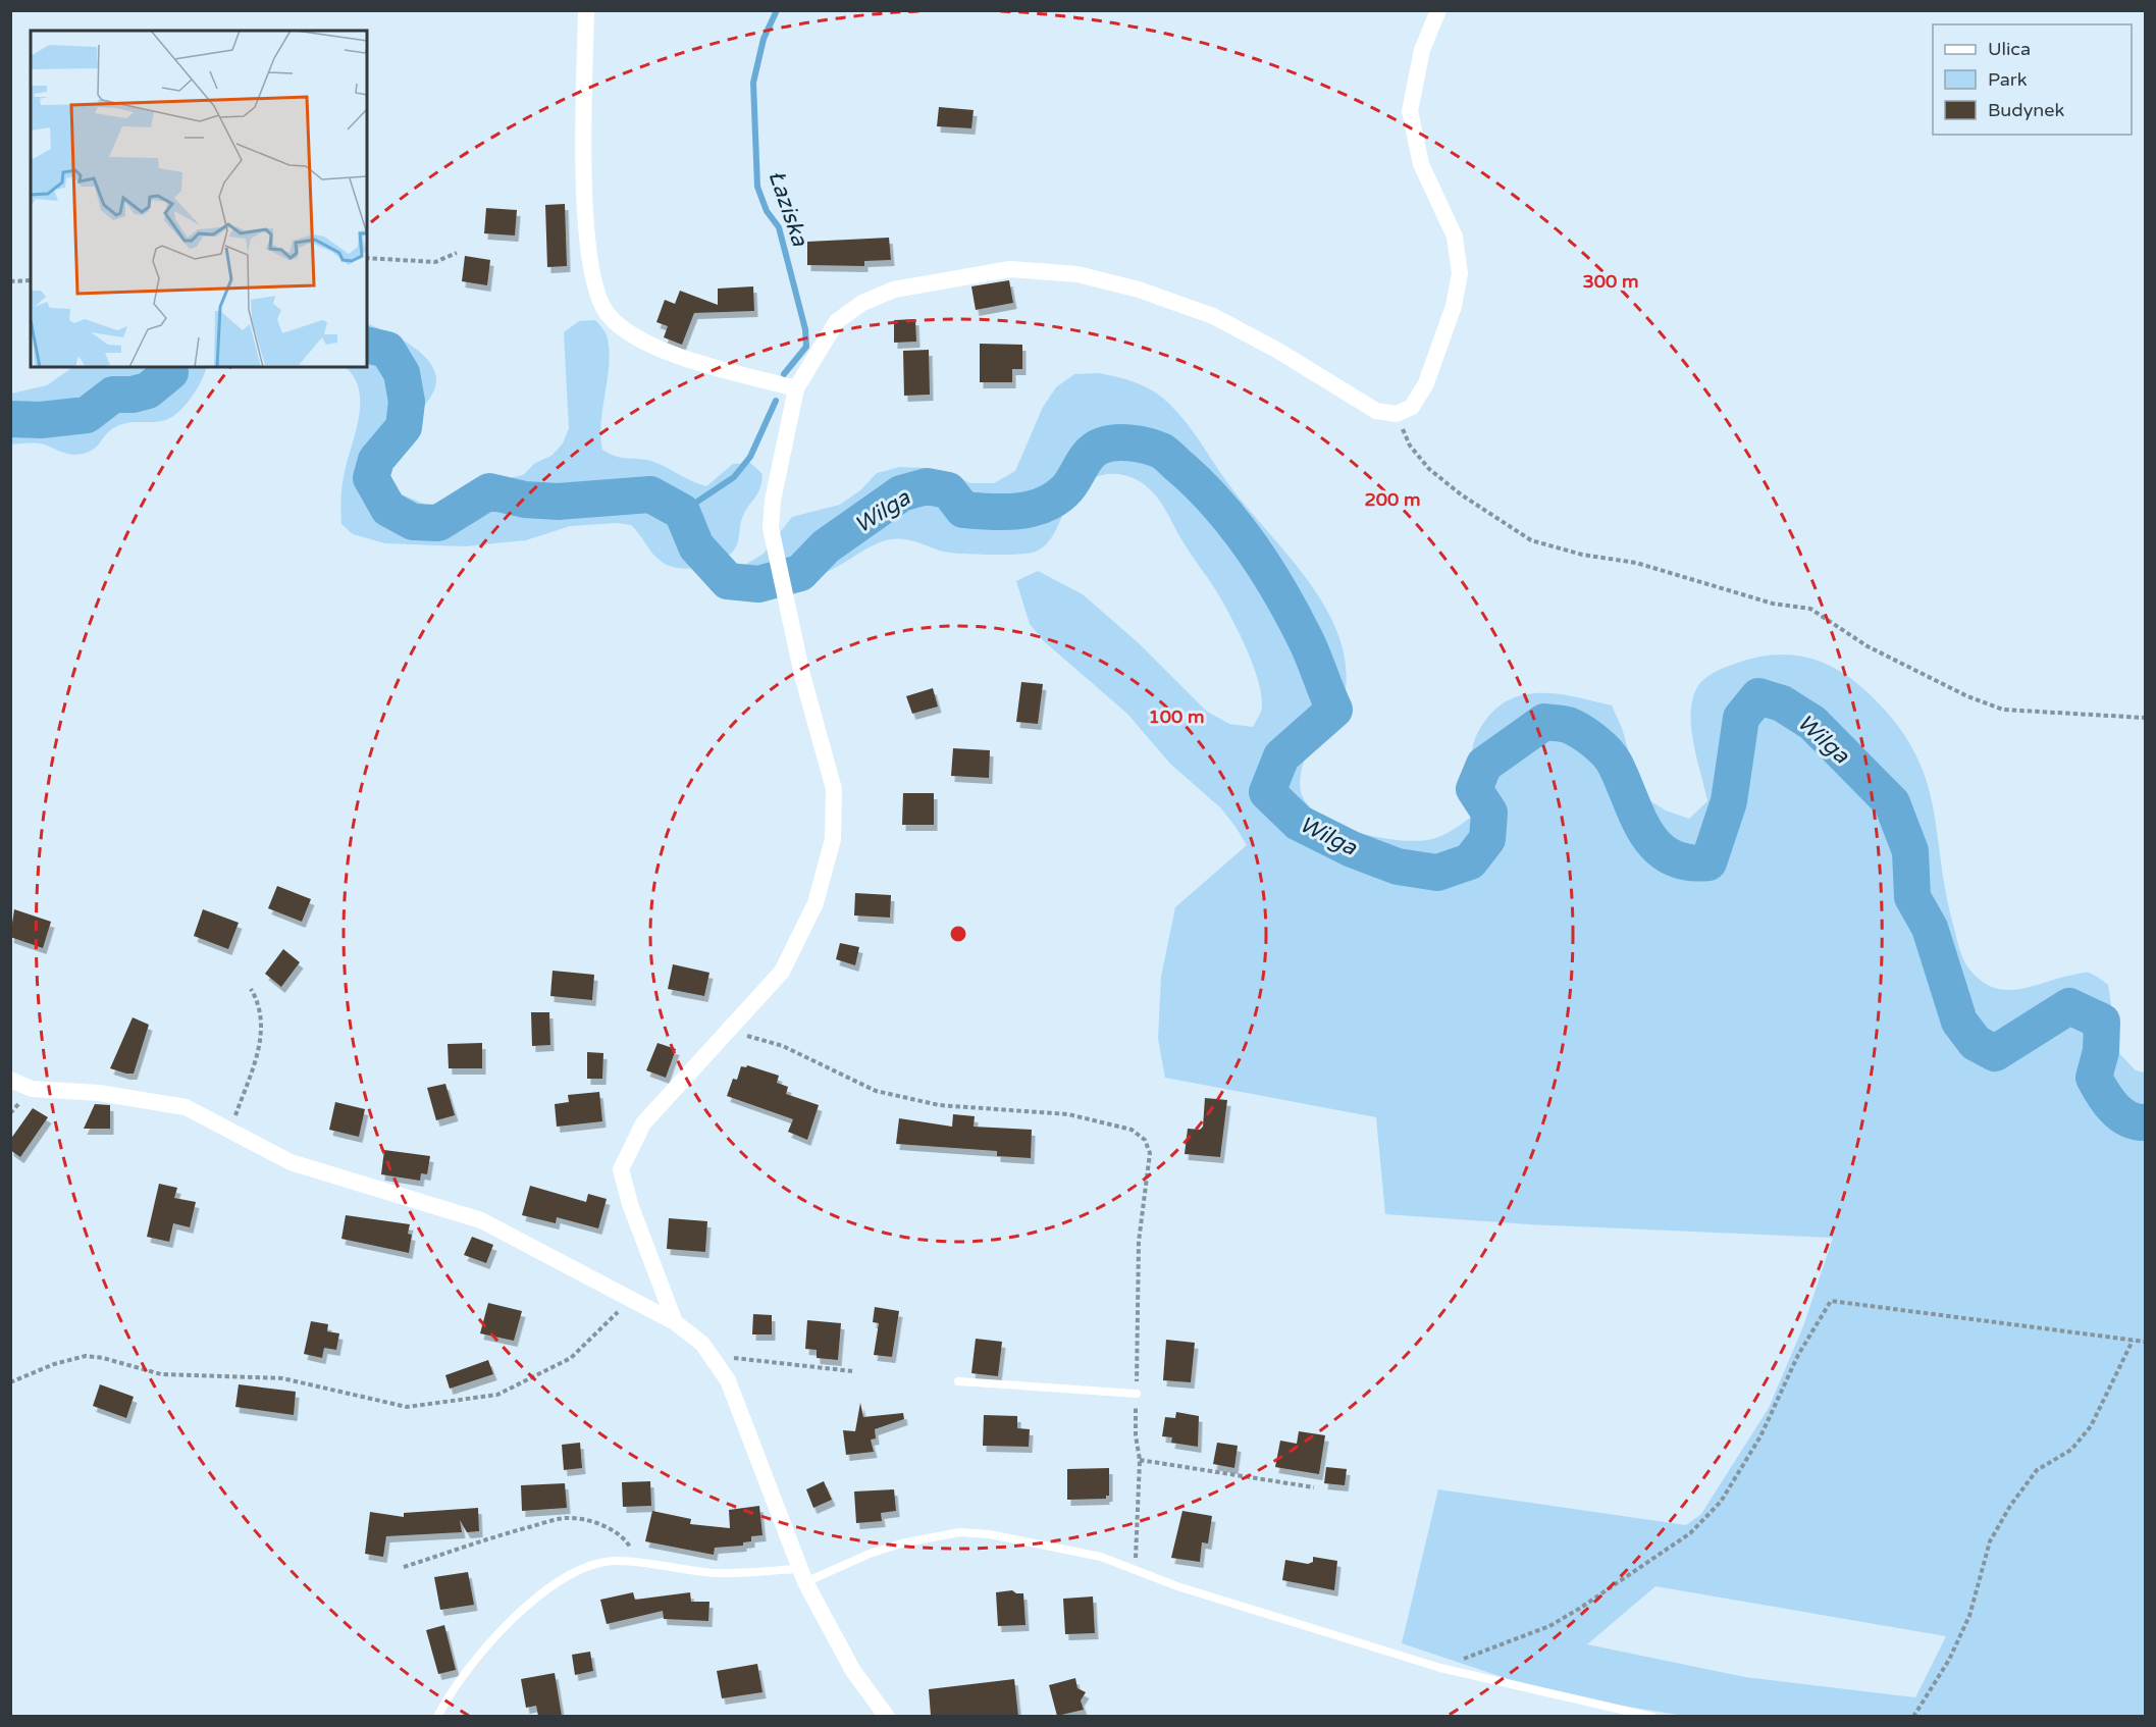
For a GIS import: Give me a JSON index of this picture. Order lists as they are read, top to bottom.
{
  "water": ["Łaziska", "Wilga"],
  "legend": ["Ulica", "Park", "Budynek"],
  "rings": ["300 m", "200 m", "100 m"]
}
